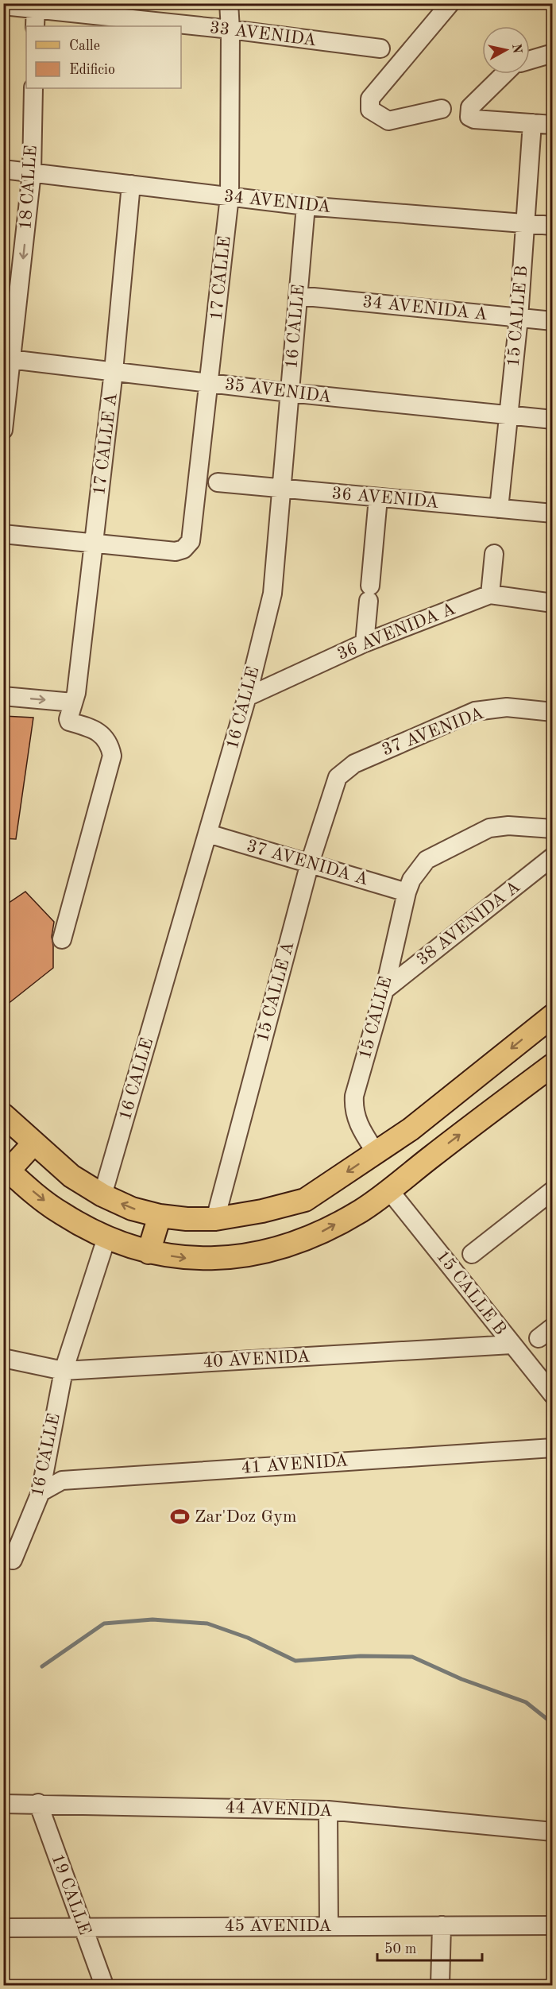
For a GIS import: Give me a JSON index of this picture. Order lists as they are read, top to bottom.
{
  "streets": {
    "street": [
      "33 AVENIDA",
      "18 CALLE",
      "34 AVENIDA",
      "17 CALLE",
      "34 AVENIDA A",
      "15 CALLE B",
      "16 CALLE",
      "35 AVENIDA",
      "17 CALLE A",
      "36 AVENIDA",
      "36 AVENIDA A",
      "37 AVENIDA",
      "37 AVENIDA A",
      "38 AVENIDA A",
      "15 CALLE A",
      "15 CALLE",
      "40 AVENIDA",
      "41 AVENIDA",
      "44 AVENIDA",
      "19 CALLE",
      "45 AVENIDA"
    ]
  },
  "crossings": [
    ["33 AVENIDA", "17 CALLE"],
    ["18 CALLE", "34 AVENIDA"],
    ["18 CALLE", "35 AVENIDA"],
    ["34 AVENIDA", "17 CALLE"],
    ["34 AVENIDA", "15 CALLE B"],
    ["34 AVENIDA", "16 CALLE"],
    ["34 AVENIDA", "17 CALLE A"],
    ["17 CALLE", "35 AVENIDA"],
    ["17 CALLE", "17 CALLE A"],
    ["34 AVENIDA A", "15 CALLE B"],
    ["34 AVENIDA A", "16 CALLE"],
    ["15 CALLE B", "35 AVENIDA"],
    ["15 CALLE B", "36 AVENIDA"],
    ["15 CALLE B", "40 AVENIDA"],
    ["16 CALLE", "35 AVENIDA"],
    ["16 CALLE", "36 AVENIDA"],
    ["16 CALLE", "36 AVENIDA A"],
    ["16 CALLE", "37 AVENIDA A"],
    ["16 CALLE", "40 AVENIDA"],
    ["16 CALLE", "41 AVENIDA"],
    ["35 AVENIDA", "17 CALLE A"],
    ["37 AVENIDA", "15 CALLE A"],
    ["37 AVENIDA A", "15 CALLE A"],
    ["37 AVENIDA A", "15 CALLE"],
    ["38 AVENIDA A", "15 CALLE"],
    ["44 AVENIDA", "19 CALLE"],
    ["19 CALLE", "45 AVENIDA"]
  ],
  "one_way": ["18 CALLE"],
  "places": {
    "sports": ["Zar'Doz Gym"]
  },
  "legend": ["Calle", "Edificio"],
  "scale_bar": "50 m",
  "north": "right"
}
